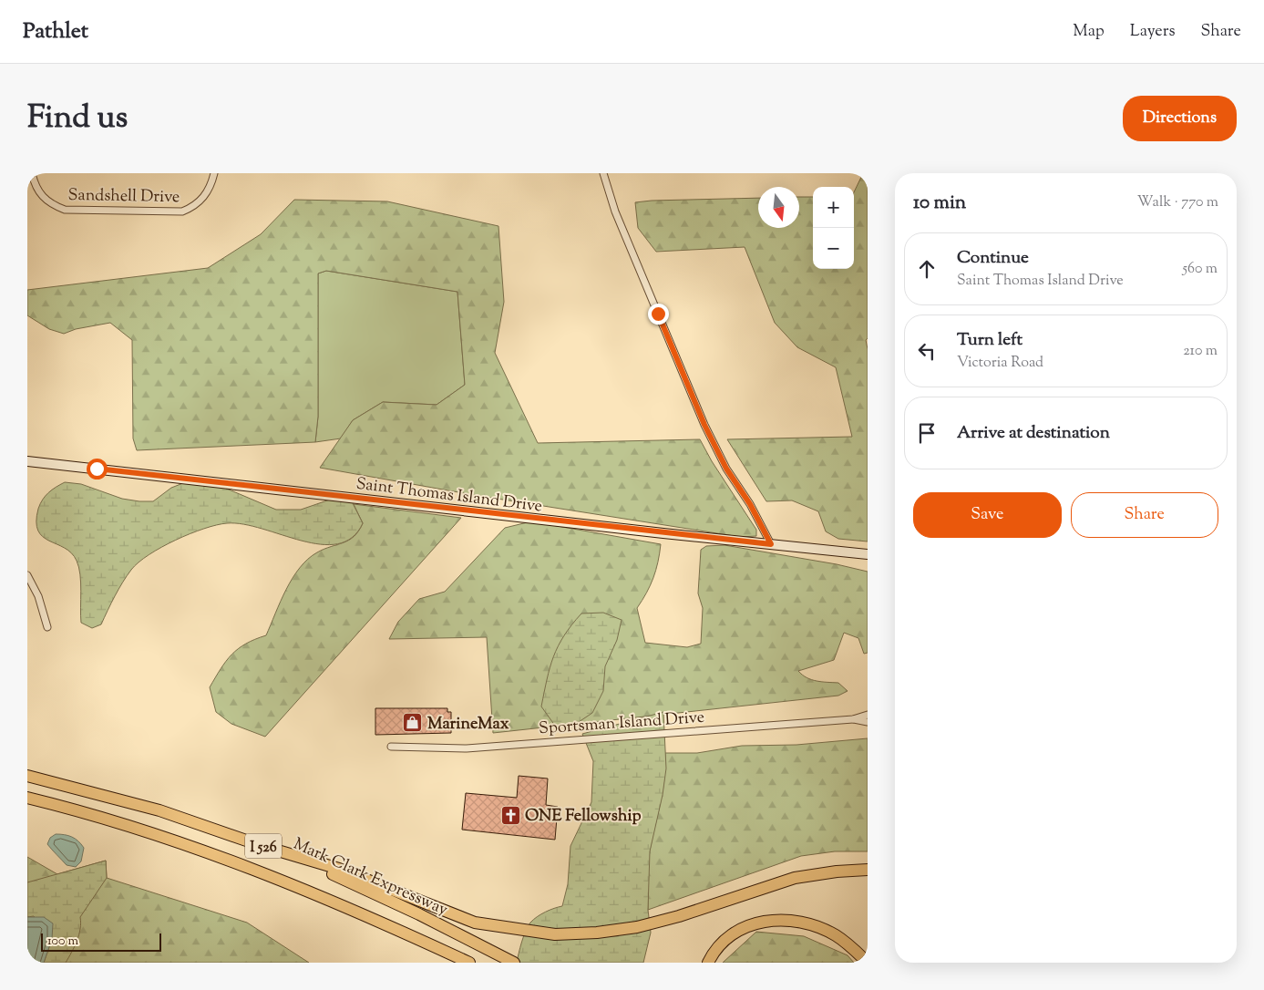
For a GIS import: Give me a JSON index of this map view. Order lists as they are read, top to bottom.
{
  "streets": {
    "highway": ["I 526", "Mark Clark Expressway"],
    "main road": ["Saint Thomas Island Drive"],
    "street": ["Sandshell Drive", "Sportsman Island Drive"]
  },
  "places": {
    "shop": ["MarineMax"],
    "church": ["ONE Fellowship"]
  },
  "scale_bar": "100 m",
  "north": "bottom",
  "page": {
    "header": "Pathlet",
    "nav": ["Map", "Layers", "Share"],
    "title": "Find us",
    "buttons": [
      "Directions",
      ["Save", "Share"]
    ],
    "heading": ["10 min", "Walk · 770 m"],
    "map_buttons": ["+", "−"],
    "list": [
      ["Continue", "Saint Thomas Island Drive", "560 m"],
      ["Turn left", "Victoria Road", "210 m"],
      "Arrive at destination"
    ],
    "scale": "100 m"
  }
}
